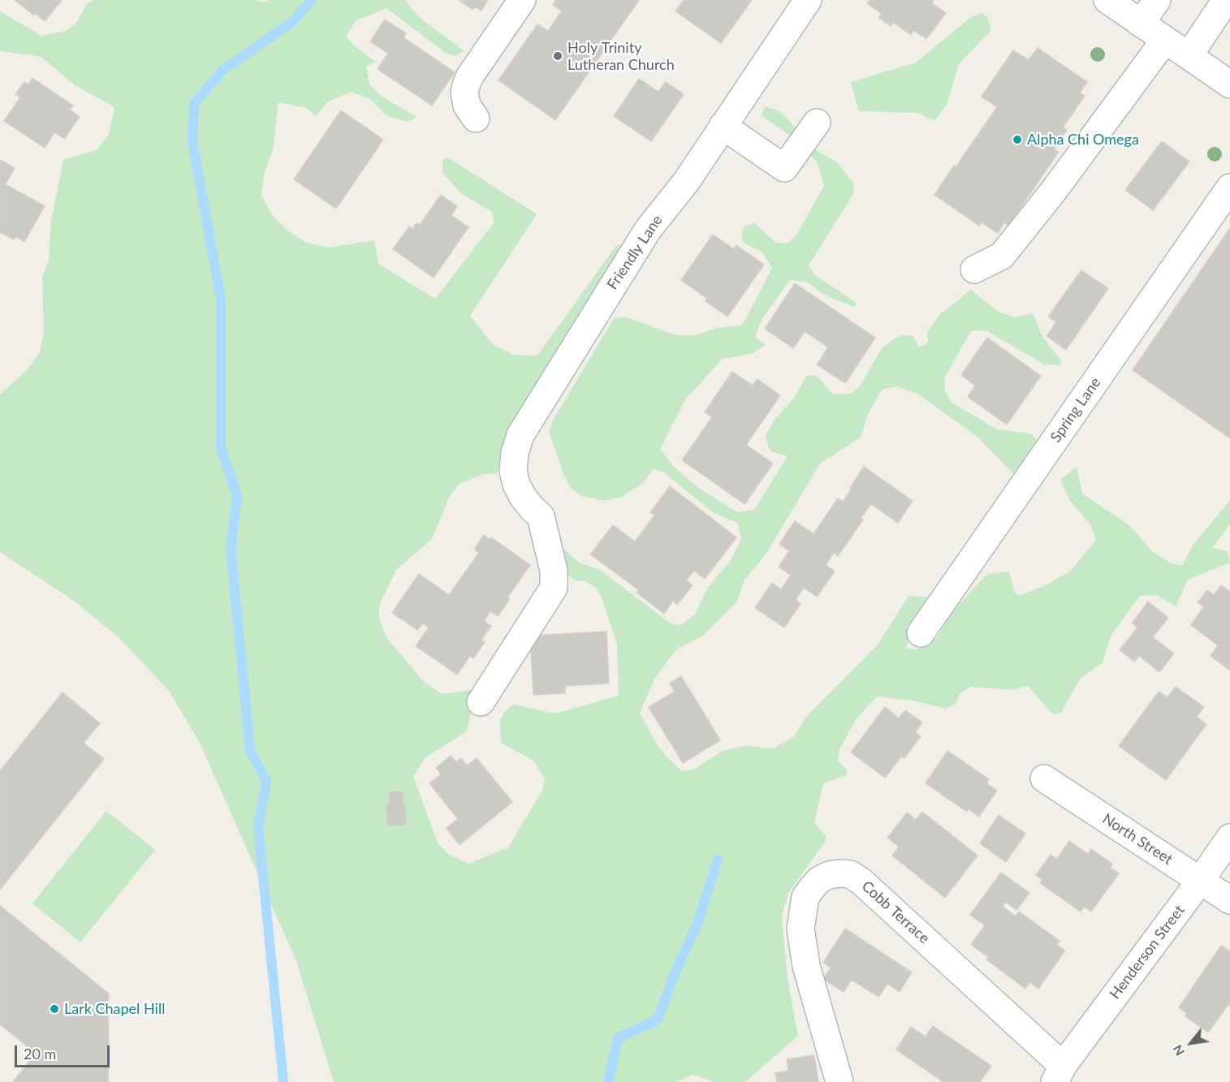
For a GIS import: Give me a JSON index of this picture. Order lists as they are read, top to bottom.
{
  "streets": {
    "street": [
      "Friendly Lane",
      "Spring Lane",
      "North Street",
      "Cobb Terrace",
      "Henderson Street"
    ]
  },
  "crossings": [
    ["North Street", "Henderson Street"],
    ["Cobb Terrace", "Henderson Street"]
  ],
  "places": ["Holy Trinity Lutheran Church", "Alpha Chi Omega", "Lark Chapel Hill"],
  "scale_bar": "20 m",
  "north": "bottom left"
}
